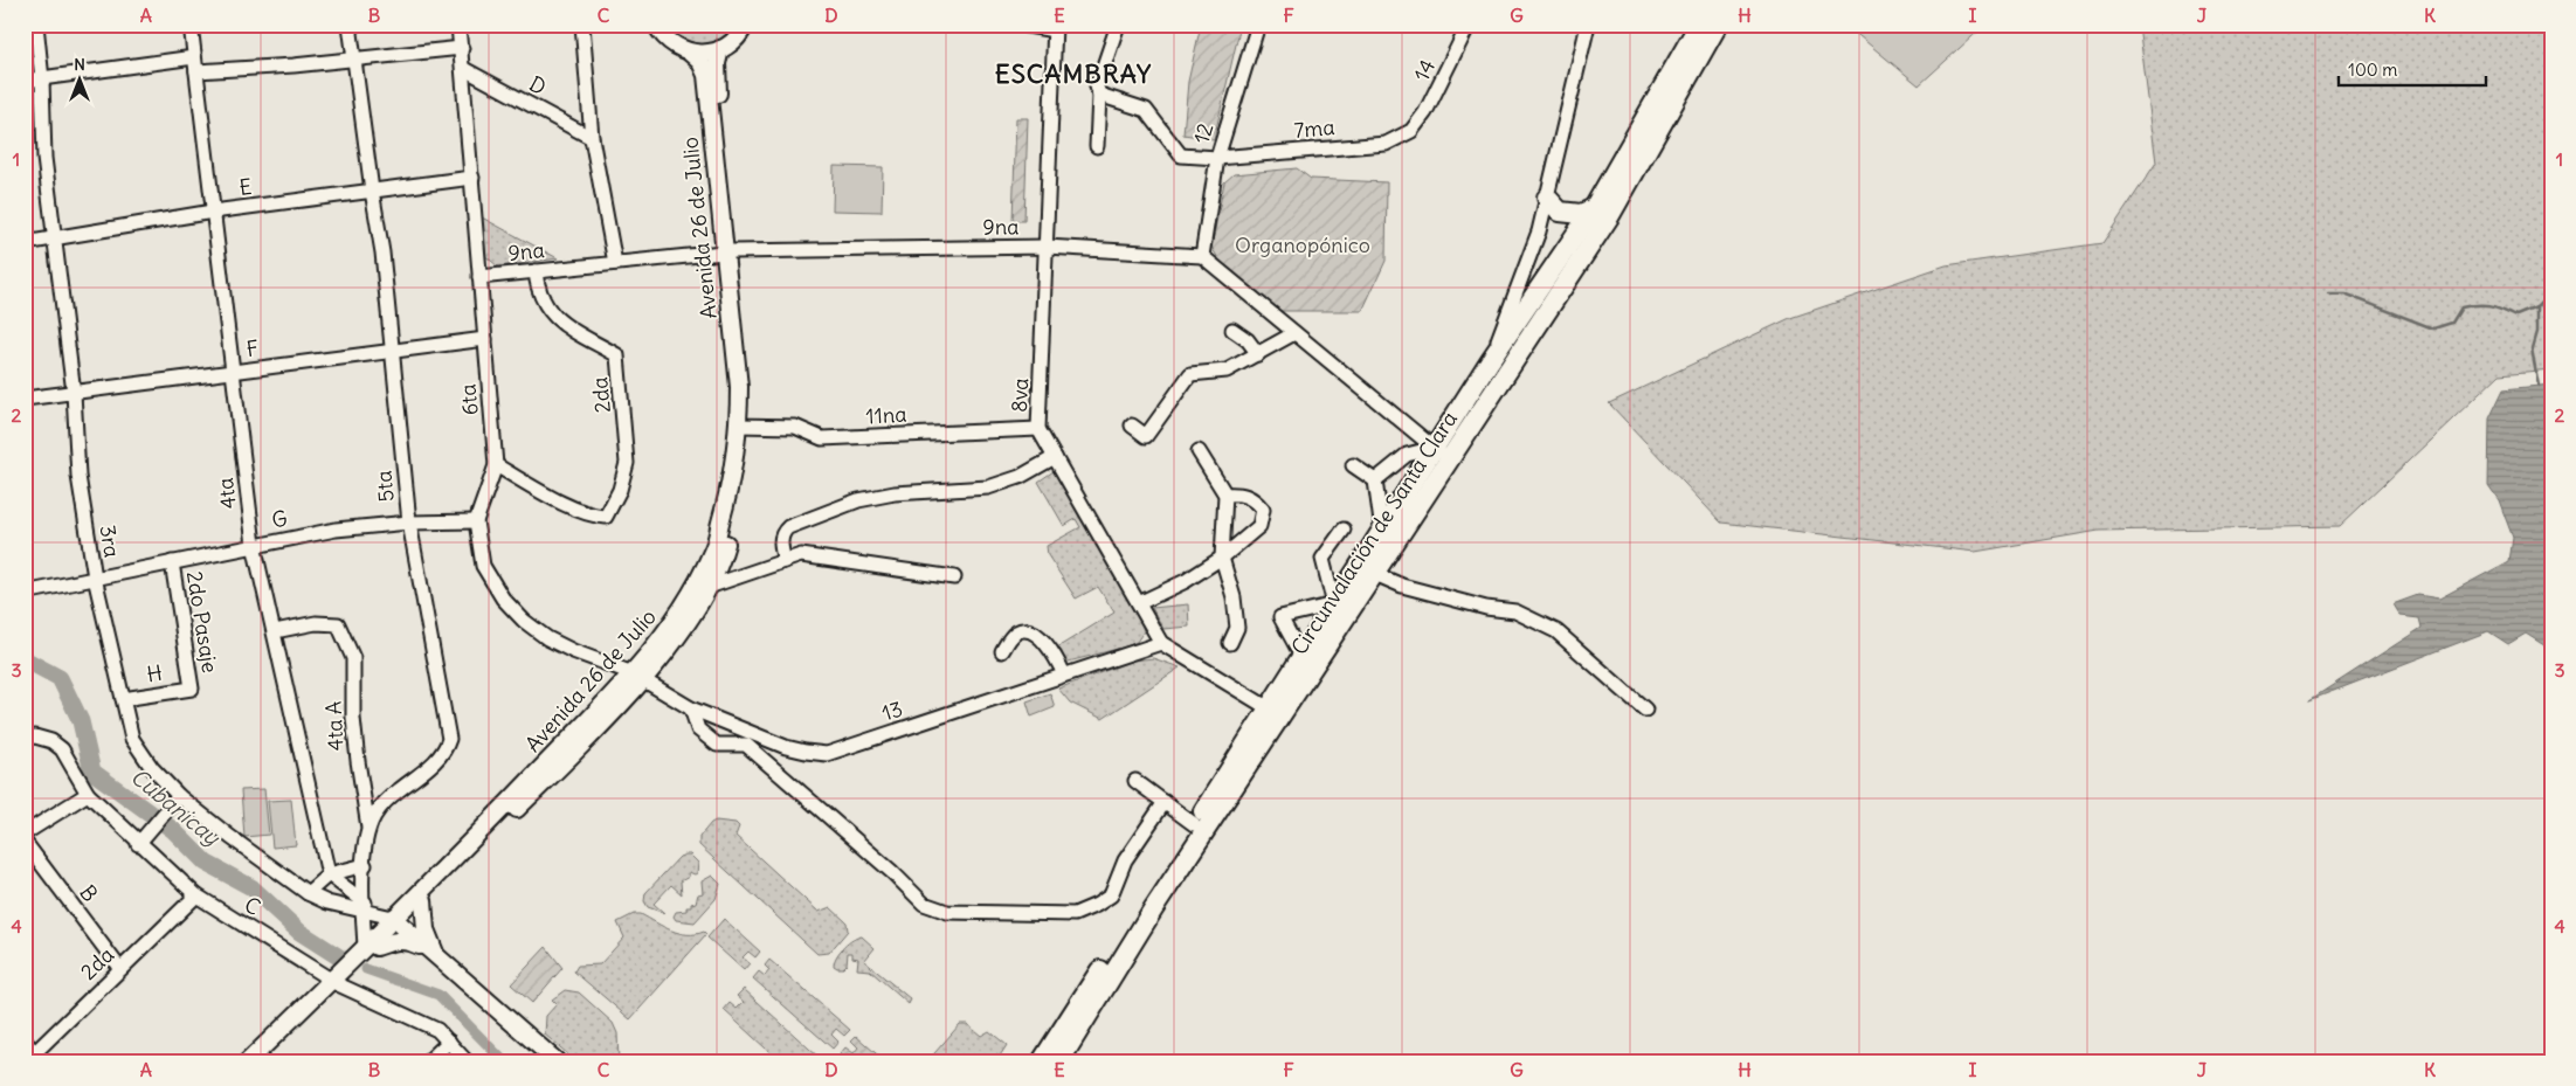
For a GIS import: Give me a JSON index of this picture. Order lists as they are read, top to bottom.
{
  "streets": {
    "highway": ["Circunvalación de Santa Clara"],
    "main road": ["Avenida 26 de Julio"],
    "street": [
      "14",
      "D",
      "7ma",
      "12",
      "E",
      "9na",
      "F",
      "2da",
      "8va",
      "6ta",
      "11na",
      "5ta",
      "4ta",
      "G",
      "3ra",
      "2do Pasaje",
      "H",
      "13",
      "4ta A",
      "B",
      "C"
    ]
  },
  "crossings": [
    ["14", "7ma"],
    ["D", "6ta"],
    ["7ma", "12"],
    ["12", "9na"],
    ["E", "6ta"],
    ["E", "5ta"],
    ["E", "4ta"],
    ["E", "3ra"],
    ["9na", "Avenida 26 de Julio"],
    ["9na", "2da"],
    ["9na", "8va"],
    ["9na", "6ta"],
    ["Avenida 26 de Julio", "6ta"],
    ["Avenida 26 de Julio", "11na"],
    ["Avenida 26 de Julio", "5ta"],
    ["Avenida 26 de Julio", "13"],
    ["Avenida 26 de Julio", "C"],
    ["F", "6ta"],
    ["F", "5ta"],
    ["F", "4ta"],
    ["F", "3ra"],
    ["2da", "6ta"],
    ["2da", "B"],
    ["2da", "C"],
    ["8va", "11na"],
    ["8va", "Circunvalación de Santa Clara"],
    ["8va", "13"],
    ["6ta", "G"],
    ["6ta", "13"],
    ["5ta", "G"],
    ["5ta", "3ra"],
    ["5ta", "4ta A"],
    ["4ta", "G"],
    ["4ta", "4ta A"],
    ["G", "3ra"],
    ["G", "2do Pasaje"],
    ["3ra", "H"],
    ["2do Pasaje", "H"]
  ],
  "districts": ["ESCAMBRAY"],
  "water": ["Cubanicay"],
  "parks": ["Organopónico"],
  "scale_bar": "100 m",
  "north": "top",
  "grid": {
    "columns": [
      "A",
      "B",
      "C",
      "D",
      "E",
      "F",
      "G",
      "H",
      "I",
      "J",
      "K"
    ],
    "rows": [
      "1",
      "2",
      "3",
      "4"
    ]
  }
}
